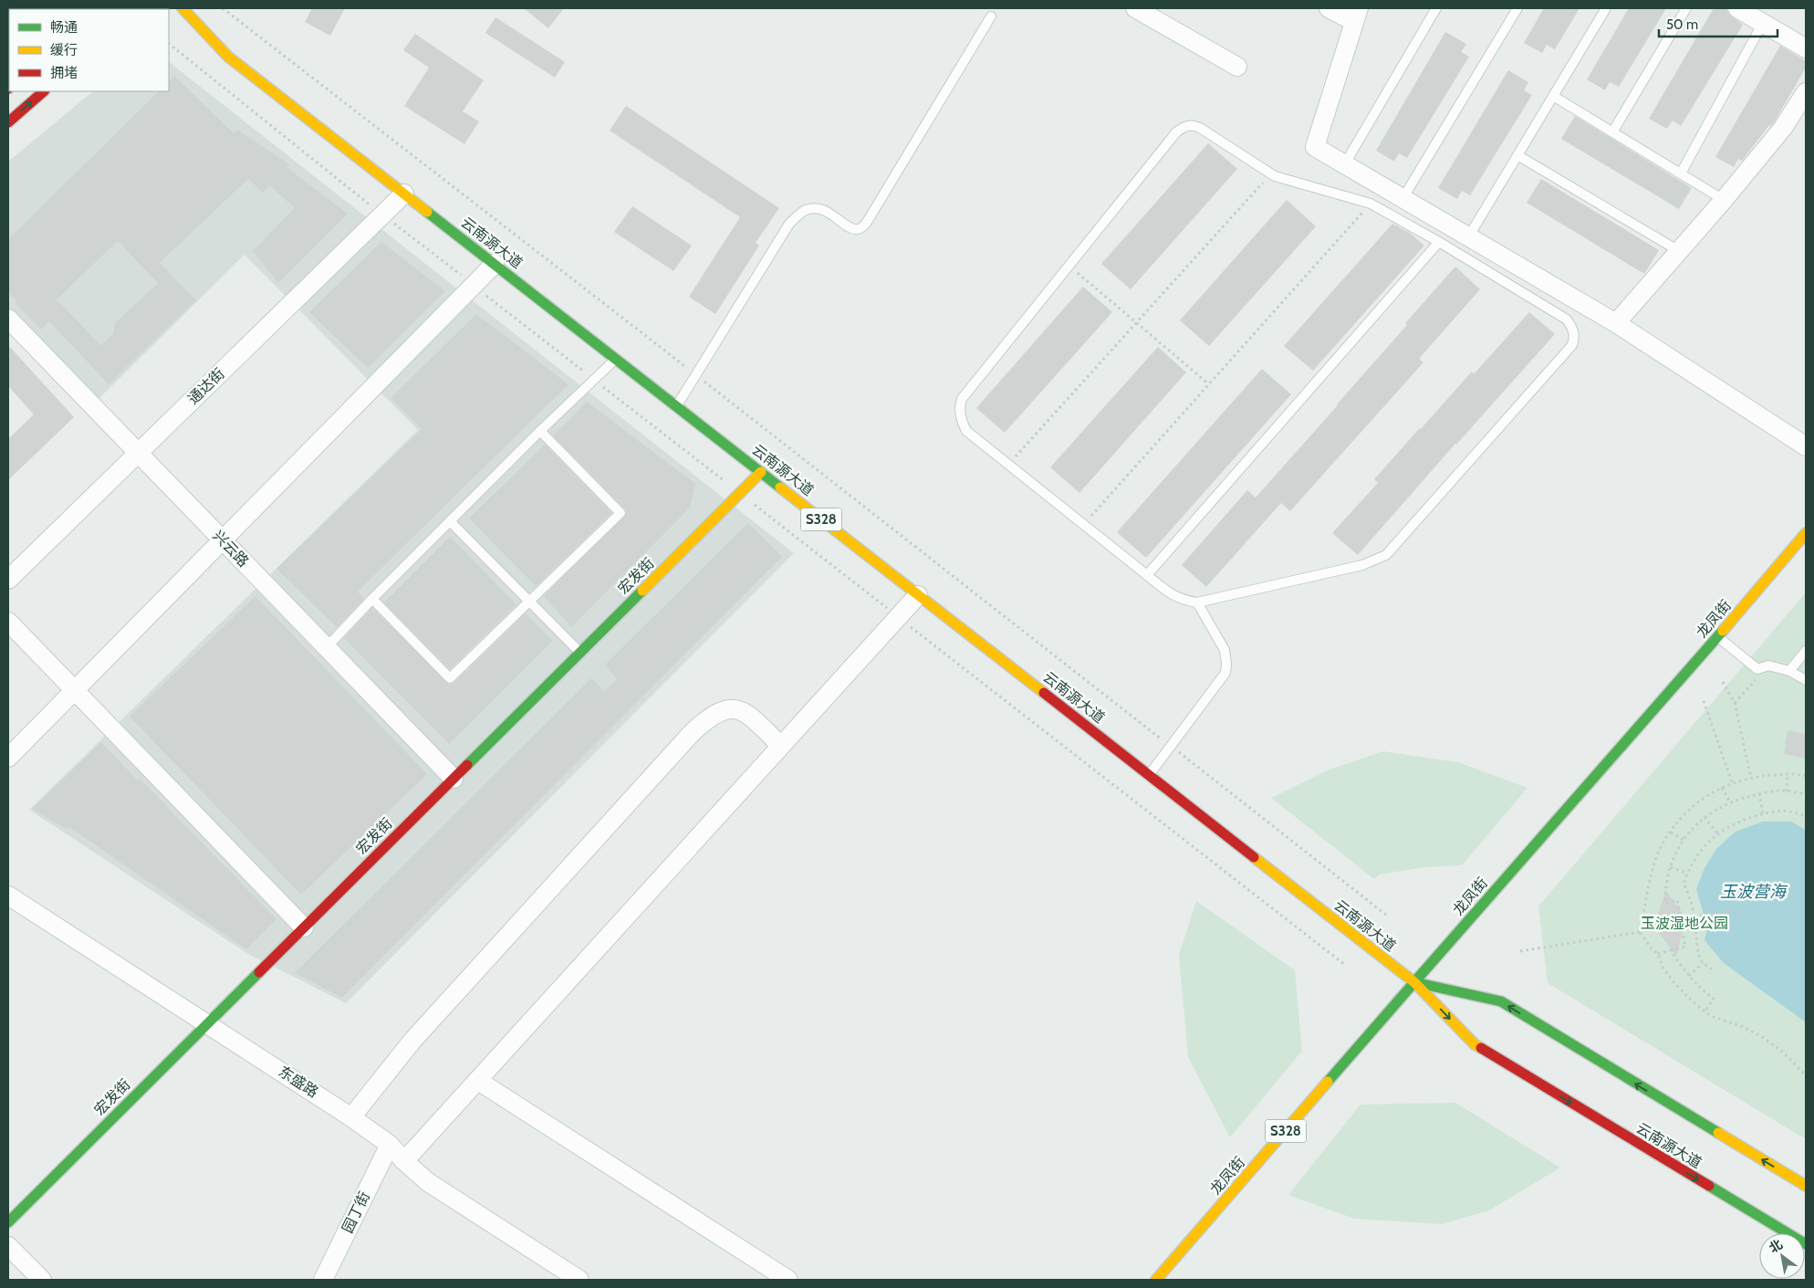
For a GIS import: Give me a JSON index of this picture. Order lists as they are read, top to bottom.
{
  "streets": {
    "main road": [
      "云南源大道",
      "S328",
      "宏发街",
      "龙凤街"
    ],
    "street": [
      "通达街",
      "兴云路",
      "东盛路",
      "园丁街"
    ]
  },
  "crossings": [
    ["云南源大道", "通达街"],
    ["云南源大道", "宏发街"],
    ["云南源大道", "龙凤街"],
    ["通达街", "兴云路"],
    ["兴云路", "宏发街"],
    ["宏发街", "东盛路"],
    ["东盛路", "园丁街"]
  ],
  "water": ["玉波营海"],
  "parks": ["玉波湿地公园"],
  "legend": ["畅通", "缓行", "拥堵"],
  "scale_bar": "50 m",
  "north": "top left"
}
